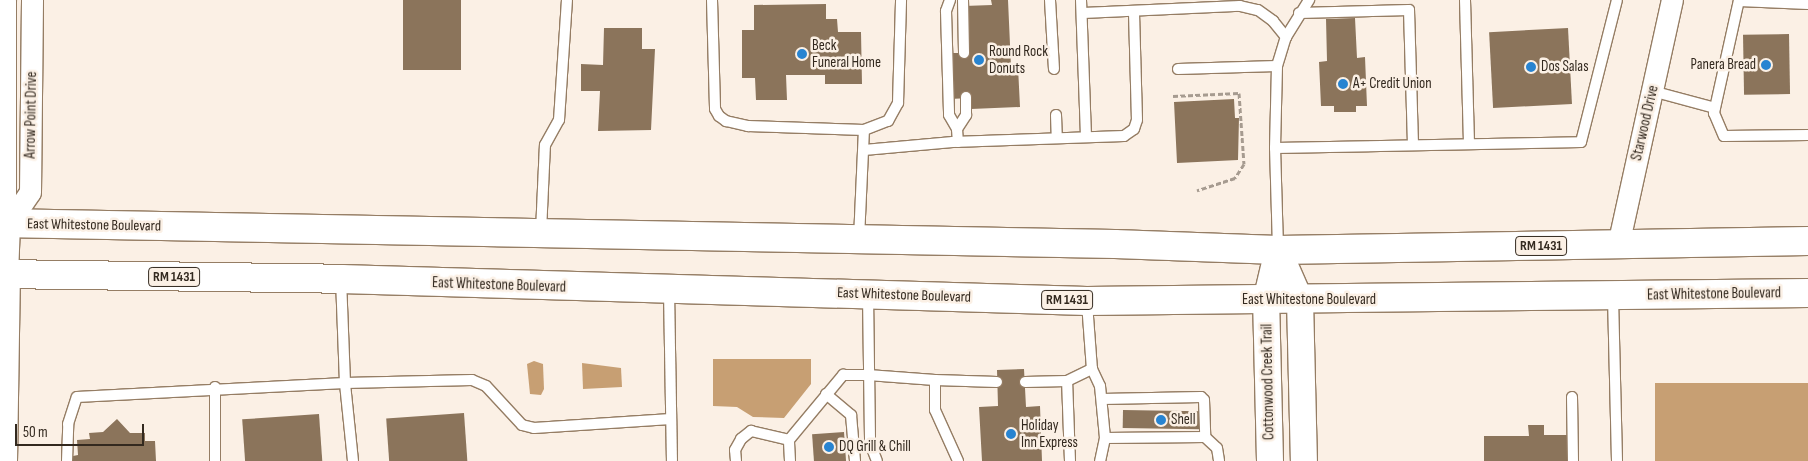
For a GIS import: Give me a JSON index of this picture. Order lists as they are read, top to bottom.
{
  "streets": {
    "main road": ["East Whitestone Boulevard", "RM 1431"],
    "street": ["Arrow Point Drive", "Starwood Drive", "Cottonwood Creek Trail"]
  },
  "crossings": [
    ["Arrow Point Drive", "East Whitestone Boulevard"],
    ["Starwood Drive", "East Whitestone Boulevard"],
    ["East Whitestone Boulevard", "Cottonwood Creek Trail"]
  ],
  "places": [
    "Beck Funeral Home",
    "Round Rock Donuts",
    "Panera Bread",
    "Dos Salas",
    "A+ Credit Union",
    "Shell",
    "Holiday Inn Express",
    "DQ Grill & Chill"
  ],
  "scale_bar": "50 m"
}
